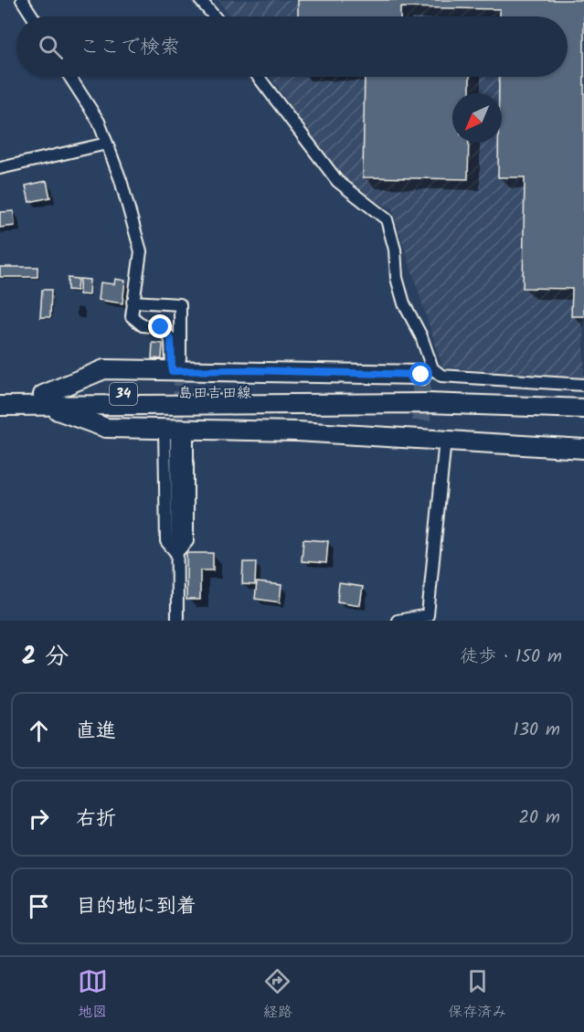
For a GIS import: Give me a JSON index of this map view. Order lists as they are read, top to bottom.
{
  "streets": {
    "main road": ["島田吉田線", "34"]
  },
  "north": "bottom left",
  "page": {
    "search": "ここで検索",
    "heading": ["2 分", "徒歩 · 150 m"],
    "list": [
      ["直進", "130 m"],
      ["右折", "20 m"],
      "目的地に到着"
    ],
    "nav": ["地図", "経路", "保存済み"]
  }
}
